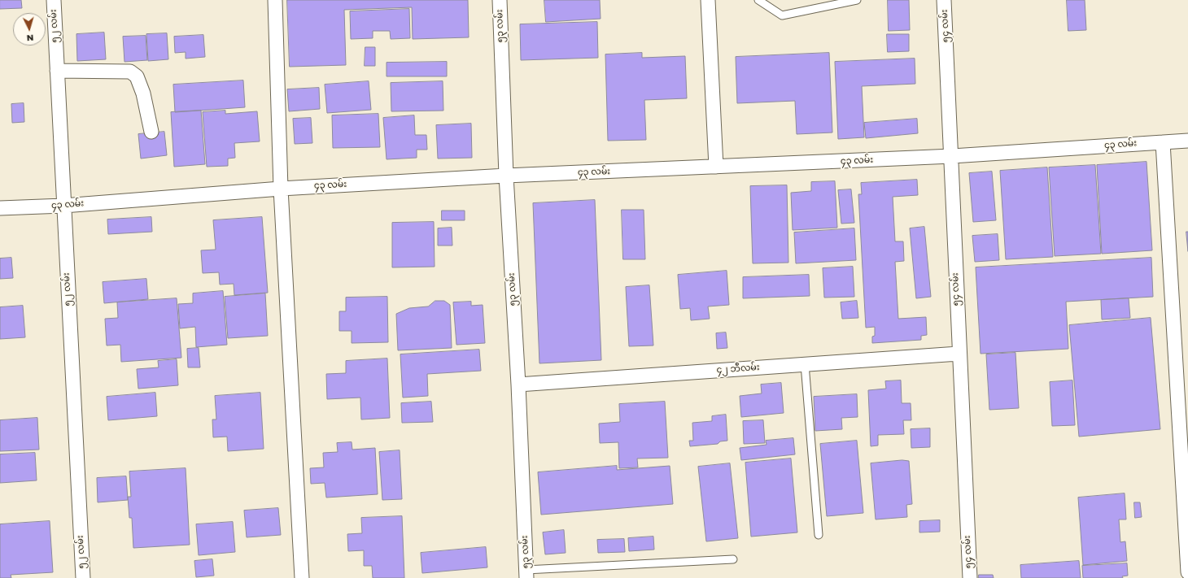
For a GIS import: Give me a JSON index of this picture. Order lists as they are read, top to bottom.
{
  "streets": {
    "street": [
      "၅၂ လမ်း",
      "၅၃ လမ်း",
      "၅၄ လမ်း",
      "၄၃ လမ်း",
      "၄၂ ဘီလမ်း"
    ]
  },
  "crossings": [
    ["၅၂ လမ်း", "၄၃ လမ်း"],
    ["၅၃ လမ်း", "၄၃ လမ်း"],
    ["၅၃ လမ်း", "၄၂ ဘီလမ်း"],
    ["၅၄ လမ်း", "၄၃ လမ်း"],
    ["၅၄ လမ်း", "၄၂ ဘီလမ်း"]
  ],
  "north": "bottom"
}
